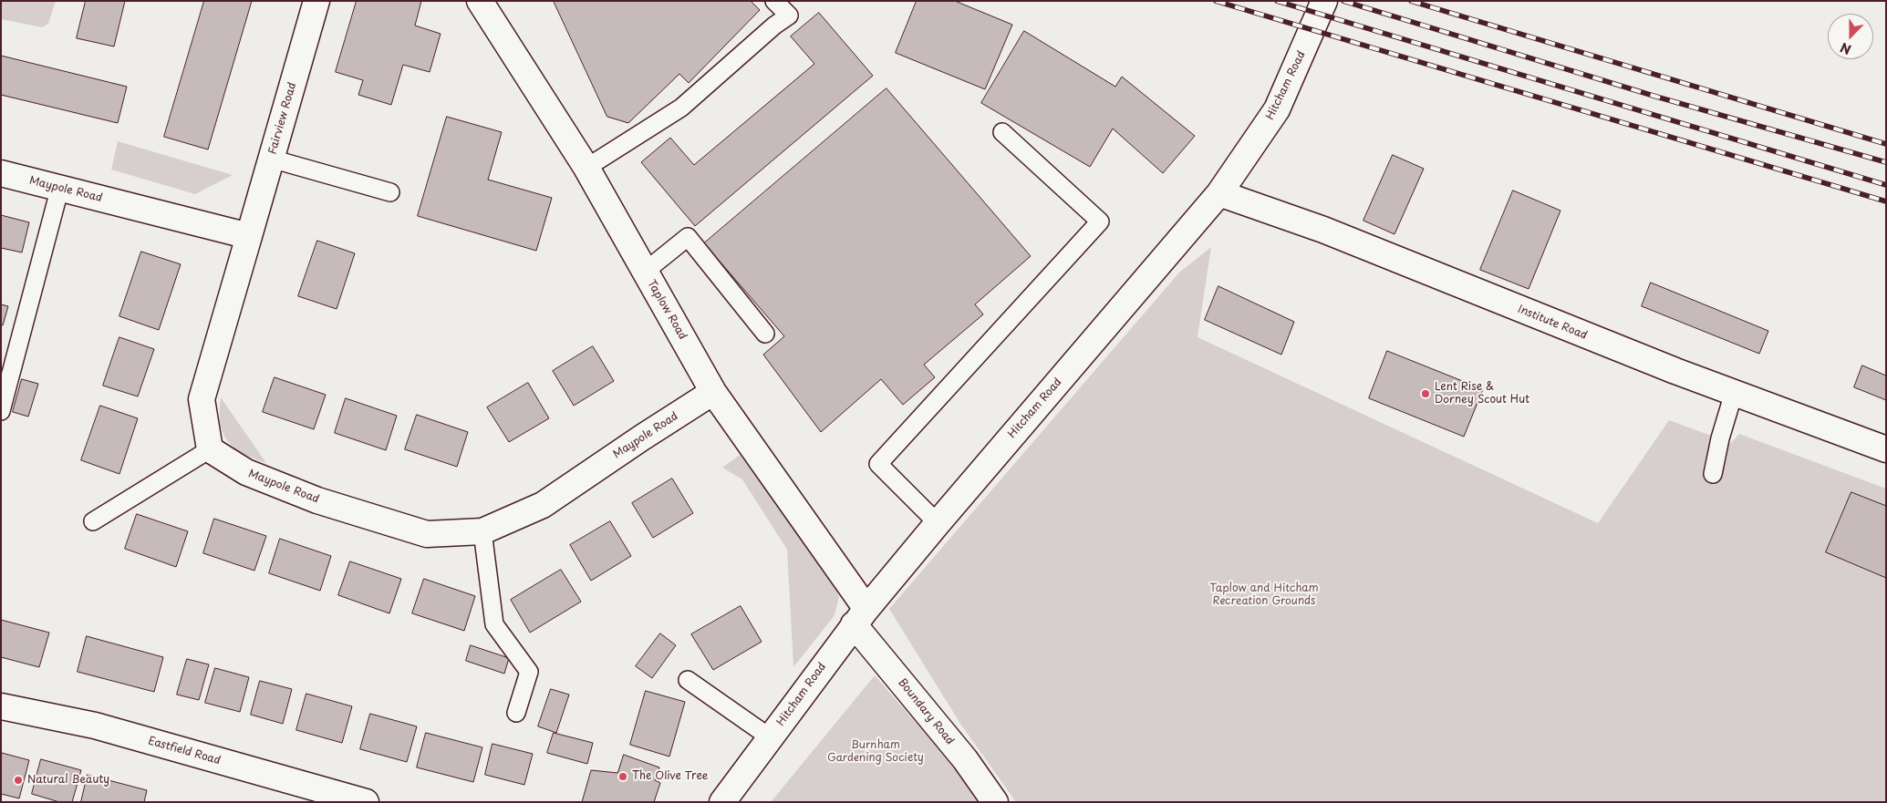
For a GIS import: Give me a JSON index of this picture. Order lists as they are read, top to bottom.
{
  "streets": {
    "street": [
      "Hitcham Road",
      "Fairview Road",
      "Maypole Road",
      "Taplow Road",
      "Institute Road",
      "Boundary Road",
      "Eastfield Road"
    ]
  },
  "crossings": [
    ["Hitcham Road", "Taplow Road"],
    ["Hitcham Road", "Institute Road"],
    ["Hitcham Road", "Boundary Road"],
    ["Fairview Road", "Maypole Road"],
    ["Maypole Road", "Taplow Road"],
    ["Taplow Road", "Boundary Road"]
  ],
  "parks": ["Taplow and Hitcham Recreation Grounds", "Burnham Gardening Society"],
  "places": ["Lent Rise & Dorney Scout Hut", "The Olive Tree", "Natural Beauty"],
  "north": "bottom"
}
